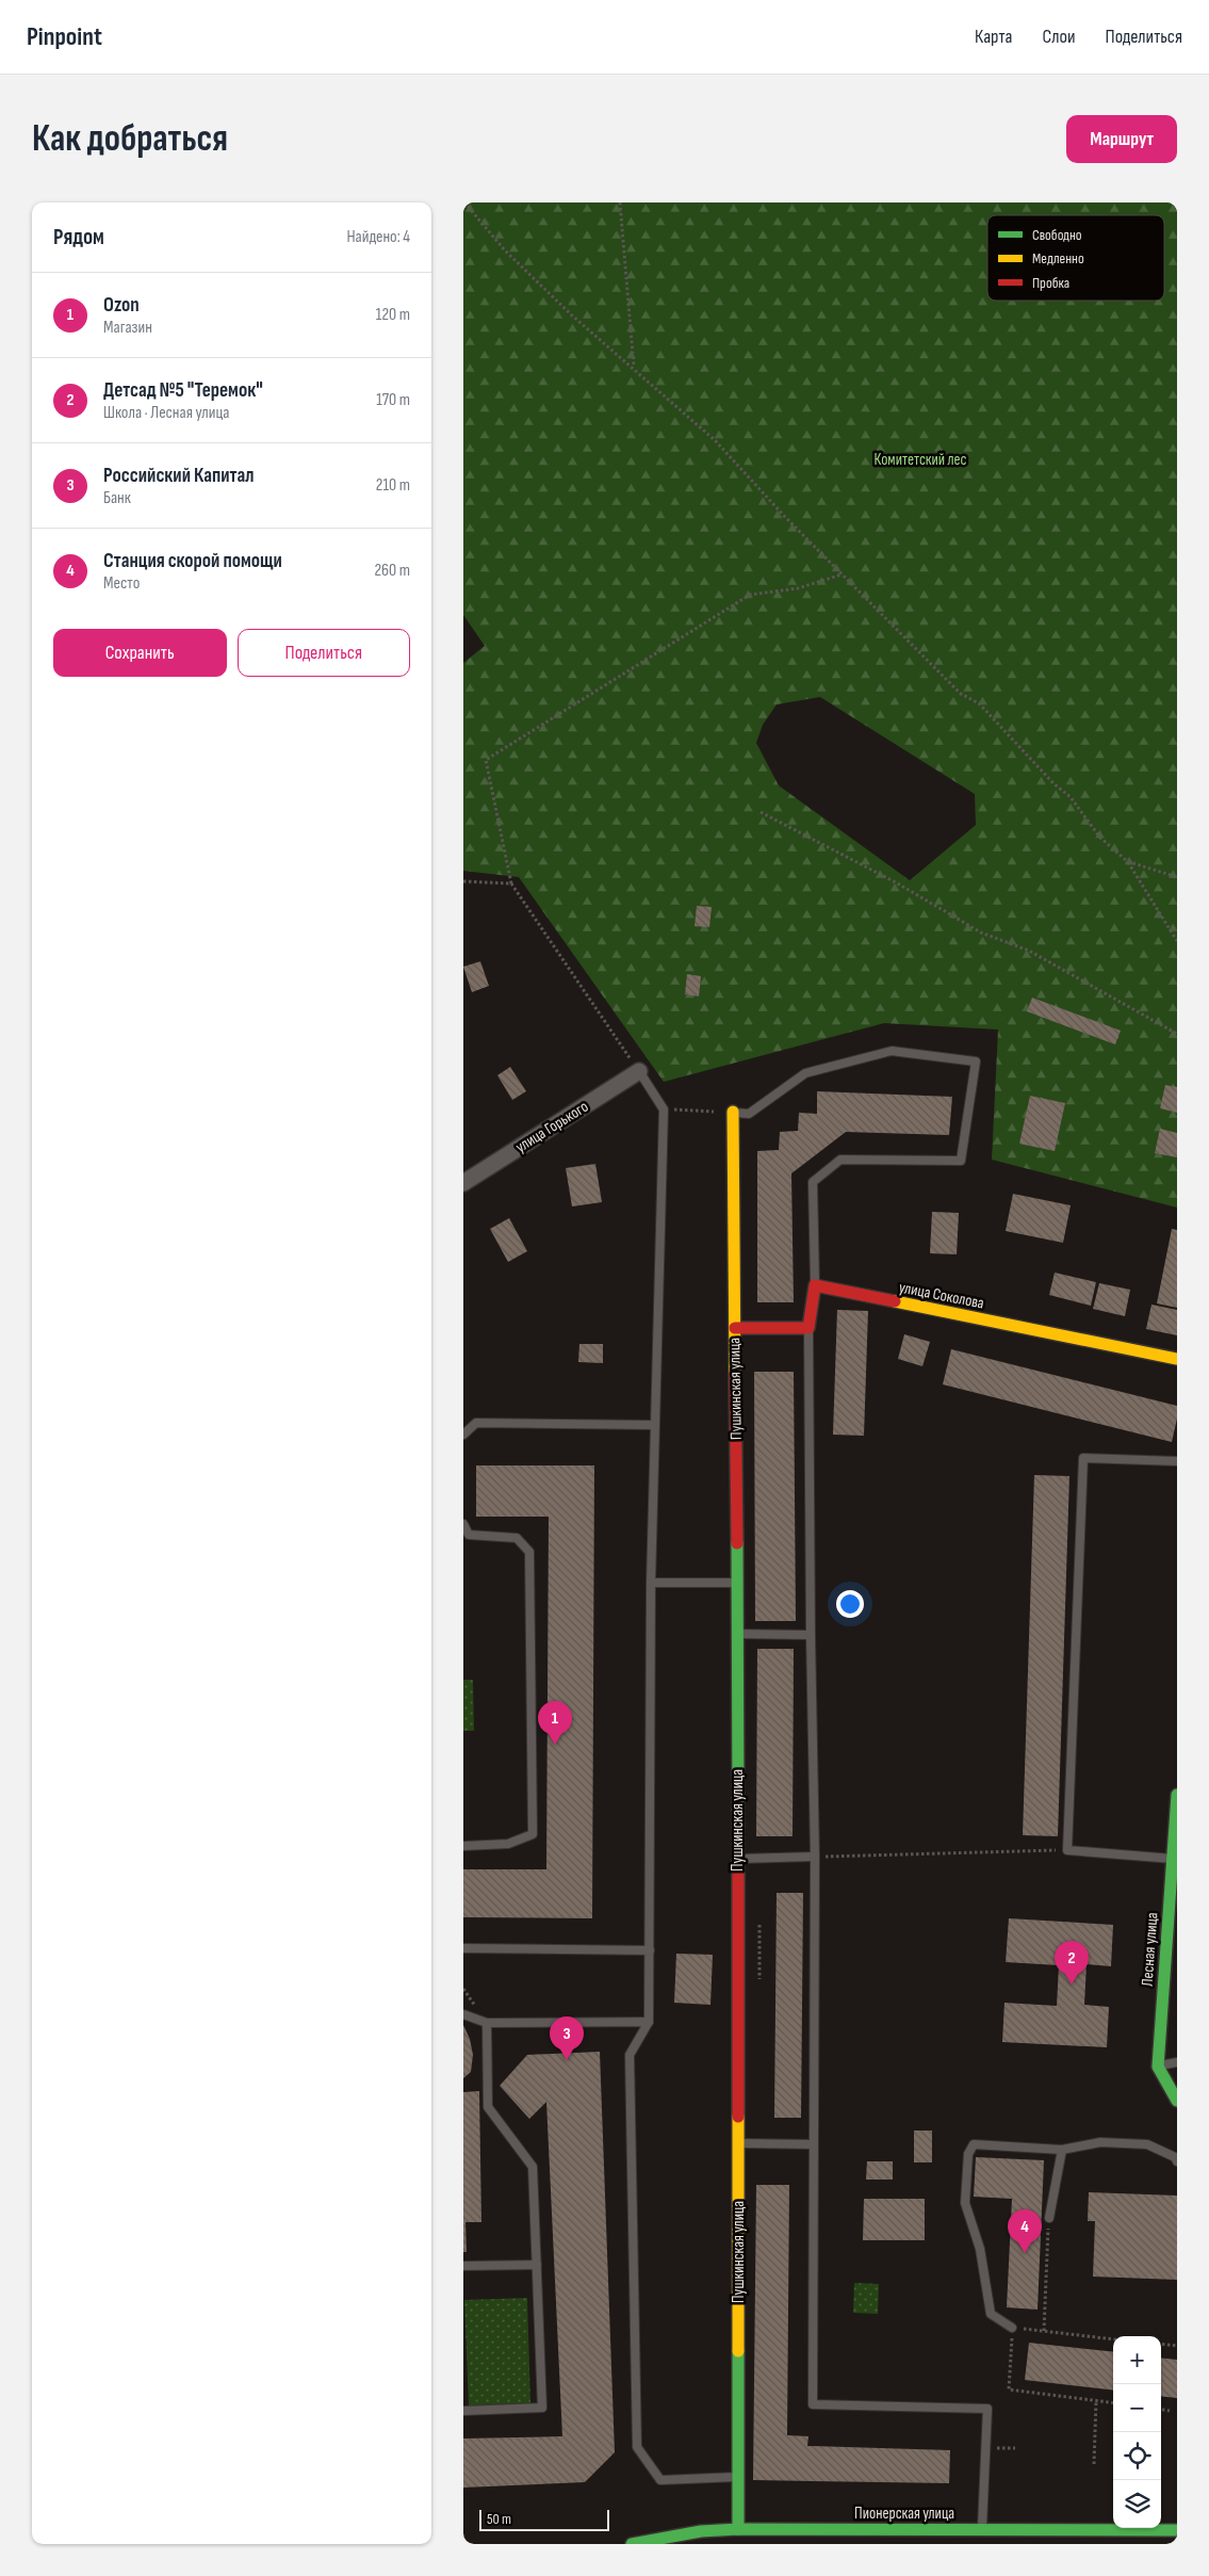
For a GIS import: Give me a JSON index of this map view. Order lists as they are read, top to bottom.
{
  "streets": {
    "street": [
      "улица Горького",
      "улица Соколова",
      "Пушкинская улица",
      "Лесная улица",
      "Пионерская улица"
    ]
  },
  "crossings": [
    ["Пушкинская улица", "Пионерская улица"]
  ],
  "parks": ["Комитетский лес"],
  "legend": ["Свободно", "Медленно", "Пробка"],
  "scale_bar": "50 m",
  "page": {
    "header": "Pinpoint",
    "nav": ["Карта", "Слои", "Поделиться"],
    "buttons": [
      "Маршрут",
      ["Сохранить", "Поделиться"]
    ],
    "title": "Как добраться",
    "heading": ["Рядом", "Найдено: 4"],
    "list": [
      {
        "mark": "1",
        "name": "Ozon",
        "note": "Магазин",
        "value": "120 m"
      },
      {
        "mark": "2",
        "name": "Детсад №5 \"Теремок\"",
        "note": "Школа · Лесная улица",
        "value": "170 m"
      },
      {
        "mark": "3",
        "name": "Российский Капитал",
        "note": "Банк",
        "value": "210 m"
      },
      {
        "mark": "4",
        "name": "Станция скорой помощи",
        "note": "Место",
        "value": "260 m"
      }
    ],
    "pins": [
      "1",
      "2",
      "3",
      "4"
    ],
    "map_buttons": ["+", "−"],
    "scale": "50 m"
  }
}
